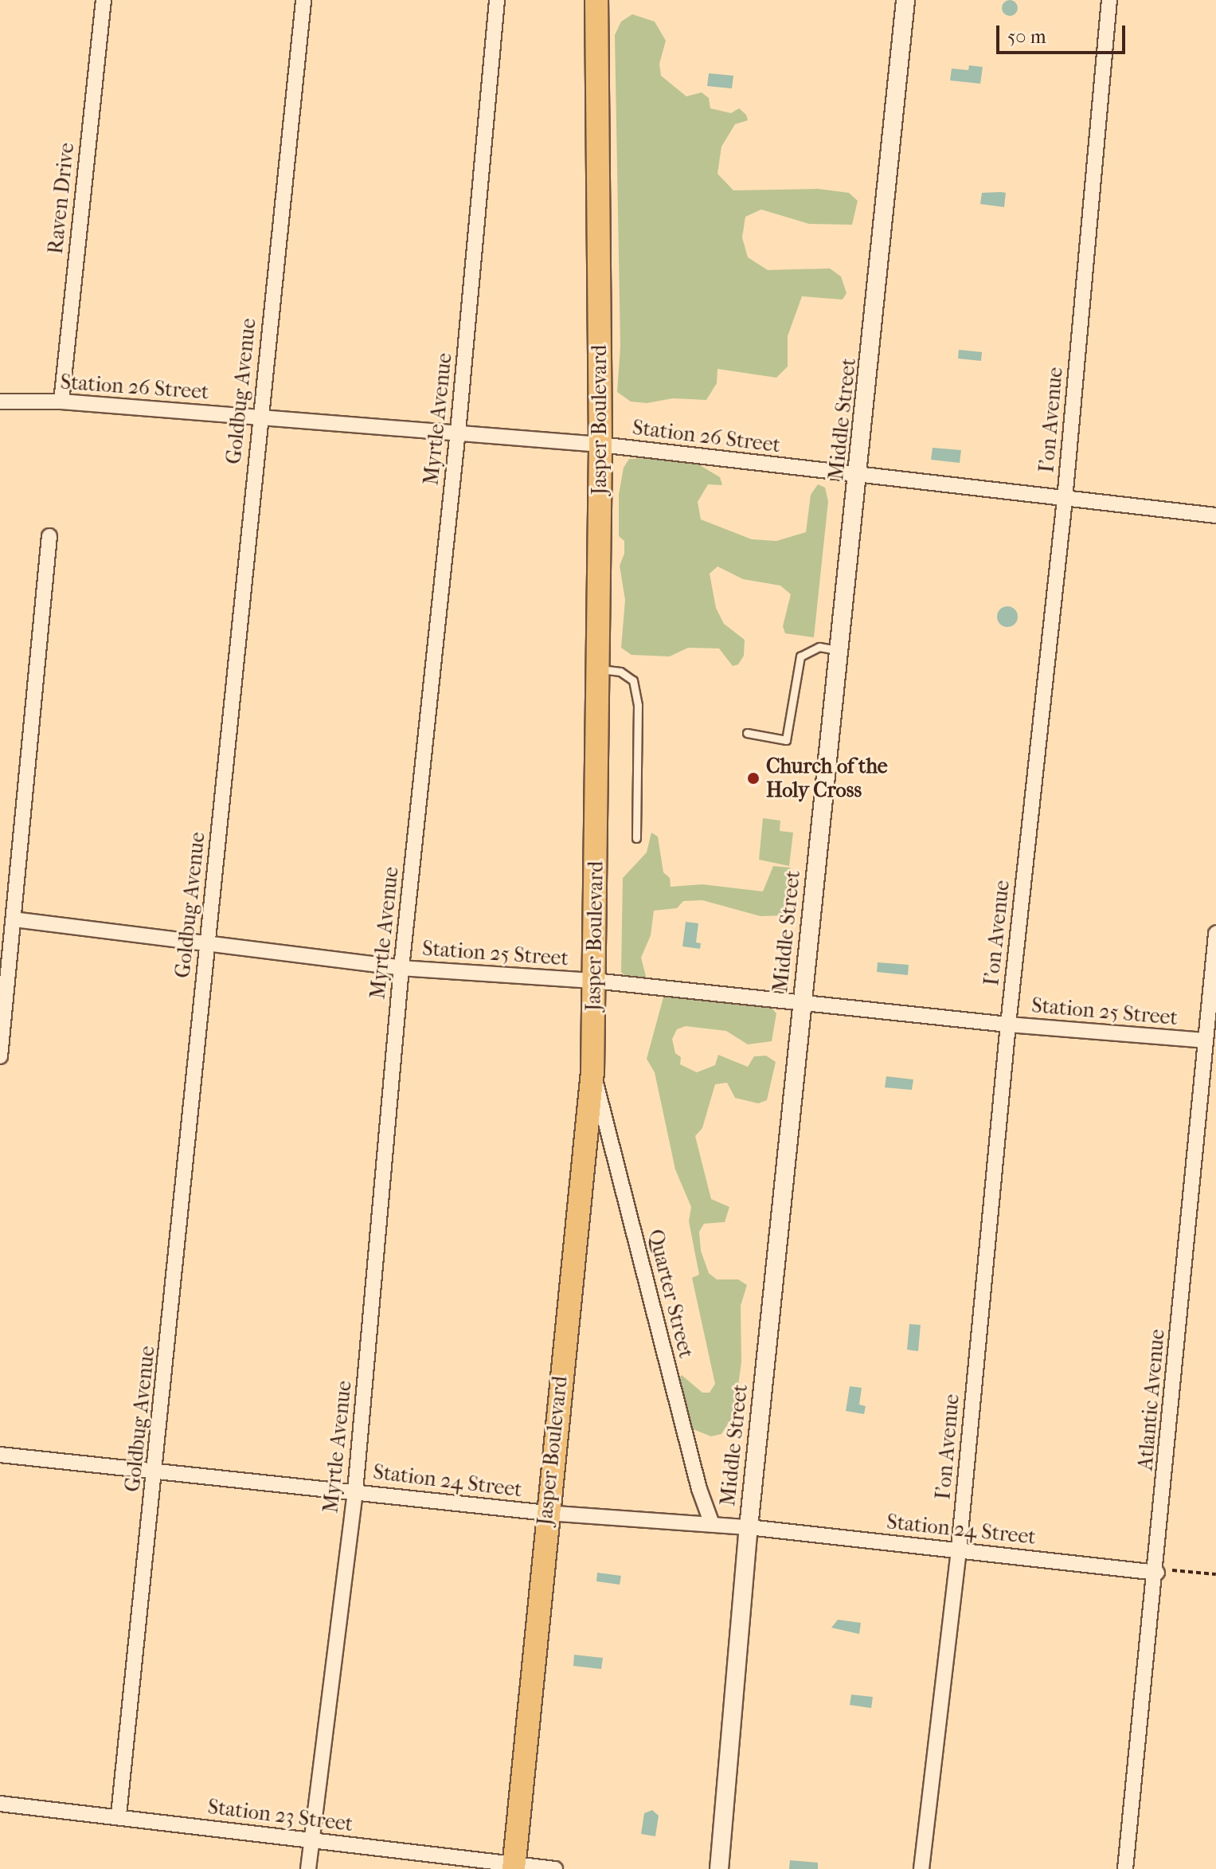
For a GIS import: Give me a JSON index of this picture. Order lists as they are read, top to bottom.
{
  "streets": {
    "main road": ["Jasper Boulevard"],
    "street": [
      "Raven Drive",
      "Station 26 Street",
      "Goldbug Avenue",
      "Myrtle Avenue",
      "Middle Street",
      "I'on Avenue",
      "Station 25 Street",
      "Quarter Street",
      "Atlantic Avenue",
      "Station 24 Street",
      "Station 23 Street"
    ]
  },
  "crossings": [
    ["Raven Drive", "Station 26 Street"],
    ["Station 26 Street", "Goldbug Avenue"],
    ["Station 26 Street", "Myrtle Avenue"],
    ["Station 26 Street", "Middle Street"],
    ["Station 26 Street", "Jasper Boulevard"],
    ["Station 26 Street", "I'on Avenue"],
    ["Goldbug Avenue", "Station 25 Street"],
    ["Goldbug Avenue", "Station 24 Street"],
    ["Goldbug Avenue", "Station 23 Street"],
    ["Myrtle Avenue", "Station 25 Street"],
    ["Myrtle Avenue", "Station 24 Street"],
    ["Myrtle Avenue", "Station 23 Street"],
    ["Middle Street", "Station 25 Street"],
    ["Middle Street", "Station 24 Street"],
    ["Jasper Boulevard", "Station 25 Street"],
    ["Jasper Boulevard", "Quarter Street"],
    ["Jasper Boulevard", "Station 24 Street"],
    ["Jasper Boulevard", "Station 23 Street"],
    ["I'on Avenue", "Station 25 Street"],
    ["I'on Avenue", "Station 24 Street"],
    ["Station 25 Street", "Atlantic Avenue"],
    ["Quarter Street", "Station 24 Street"],
    ["Atlantic Avenue", "Station 24 Street"]
  ],
  "places": ["Church of the Holy Cross"],
  "scale_bar": "50 m"
}
